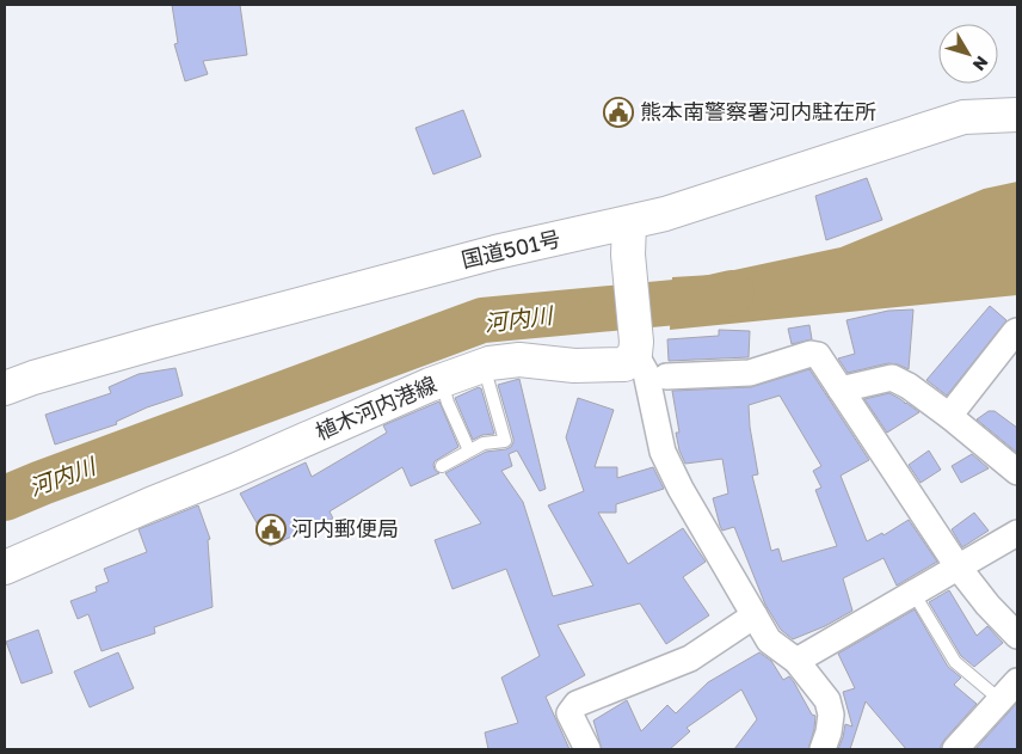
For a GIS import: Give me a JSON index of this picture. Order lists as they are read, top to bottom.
{
  "streets": {
    "main road": ["国道501号", "植木河内港線"]
  },
  "water": ["河内川"],
  "places": {
    "public building": ["熊本南警察署河内駐在所", "河内郵便局"]
  },
  "north": "bottom right"
}
